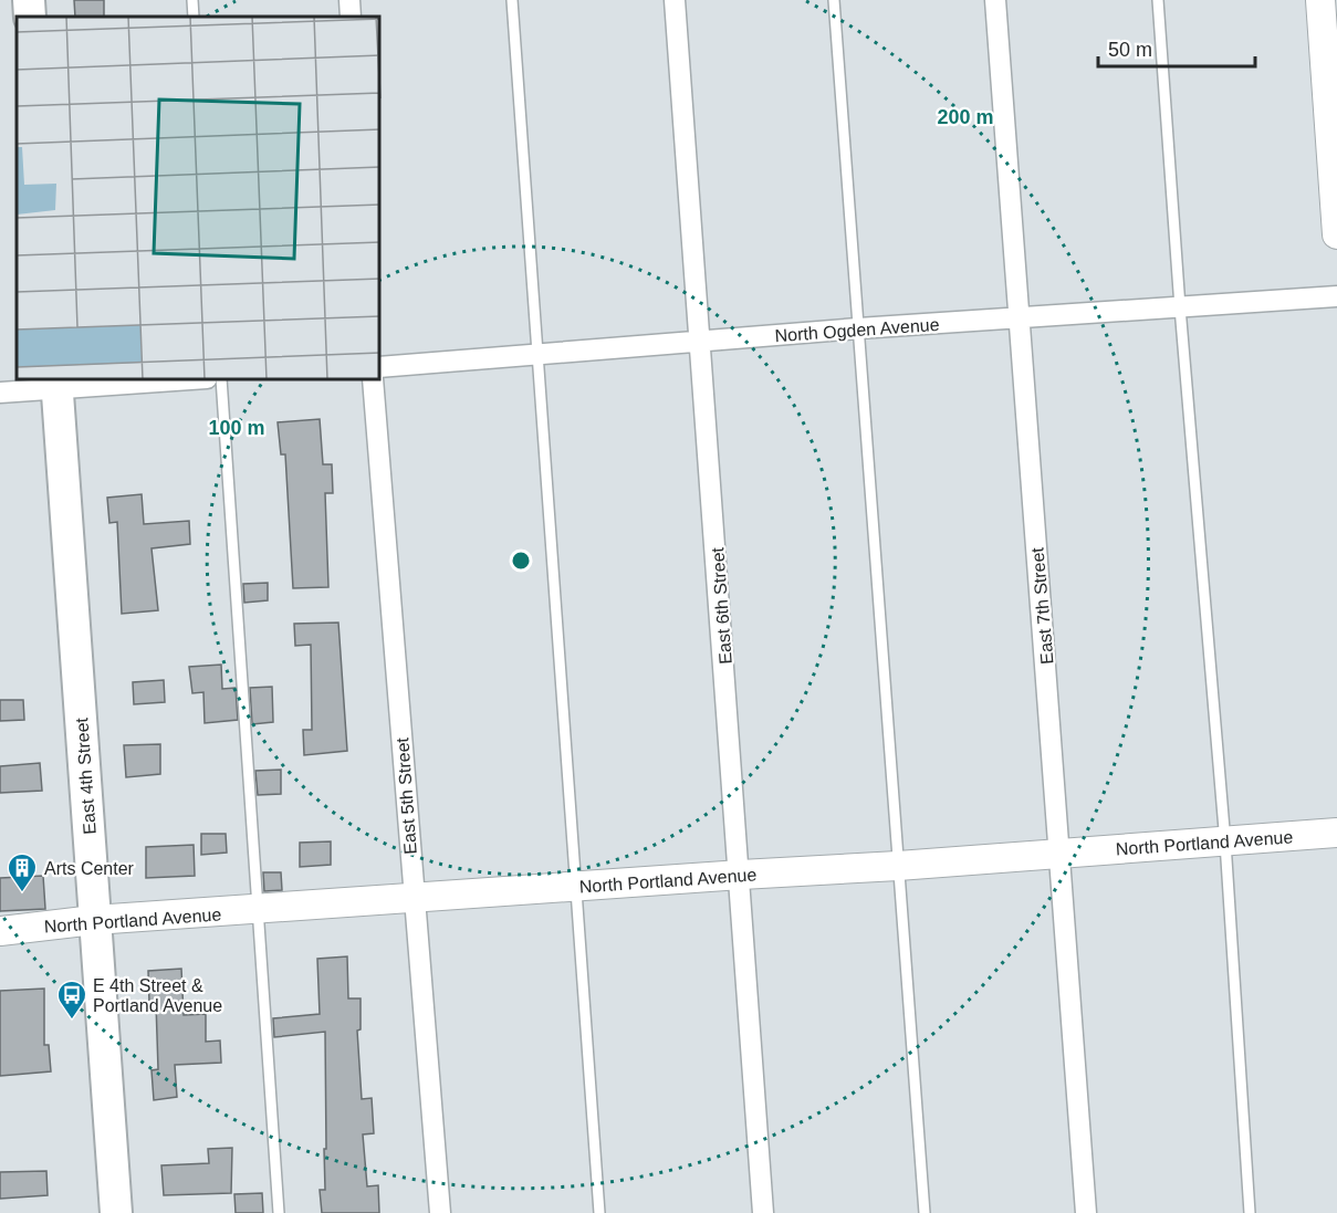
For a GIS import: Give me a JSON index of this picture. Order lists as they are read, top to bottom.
{
  "streets": {
    "main road": ["East 4th Street"],
    "street": [
      "North Ogden Avenue",
      "East 6th Street",
      "East 7th Street",
      "East 5th Street",
      "North Portland Avenue"
    ]
  },
  "crossings": [
    ["North Ogden Avenue", "East 6th Street"],
    ["North Ogden Avenue", "East 7th Street"],
    ["East 6th Street", "North Portland Avenue"],
    ["East 7th Street", "North Portland Avenue"],
    ["East 4th Street", "North Portland Avenue"],
    ["East 5th Street", "North Portland Avenue"]
  ],
  "places": {
    "building": ["Arts Center"],
    "bus stop": ["E 4th Street & Portland Avenue"]
  },
  "scale_bar": "50 m",
  "rings": ["200 m", "100 m"]
}
